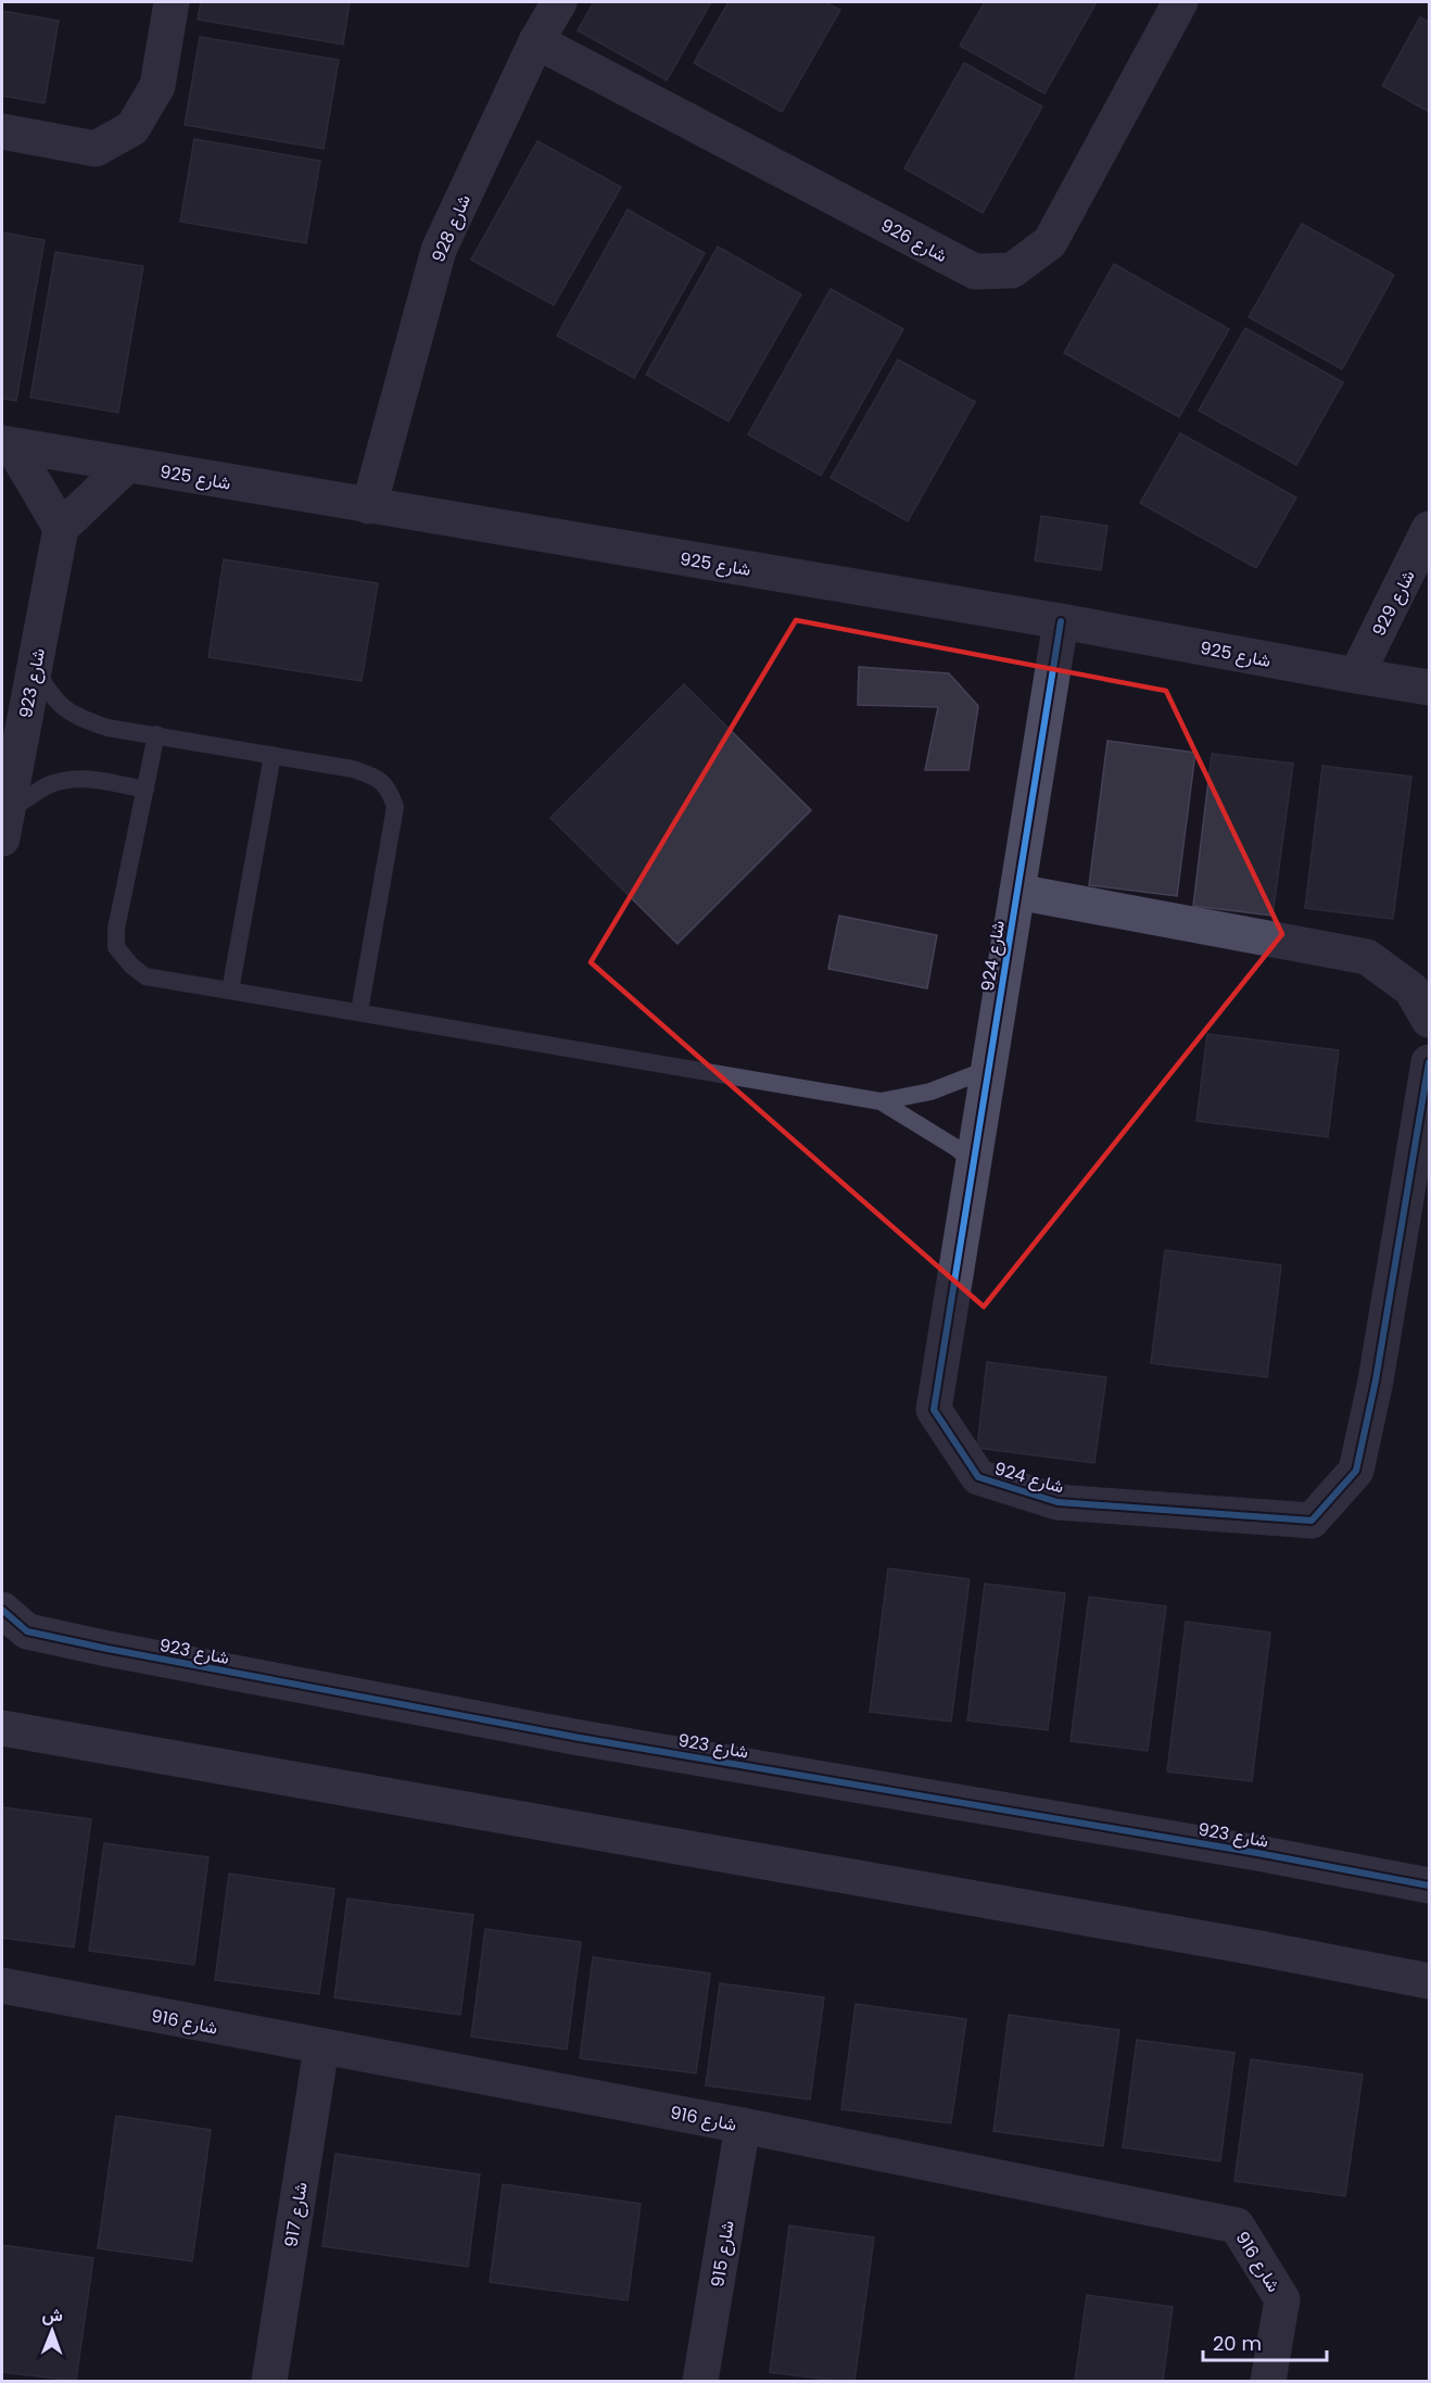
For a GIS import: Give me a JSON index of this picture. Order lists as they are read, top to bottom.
{
  "streets": {
    "street": [
      "شارع 928",
      "شارع 926",
      "شارع 925",
      "شارع 929",
      "شارع 923",
      "شارع 924",
      "شارع 916",
      "شارع 917",
      "شارع 915"
    ]
  },
  "crossings": [
    ["شارع 928", "شارع 926"],
    ["شارع 928", "شارع 925"],
    ["شارع 925", "شارع 929"],
    ["شارع 925", "شارع 924"],
    ["شارع 916", "شارع 917"],
    ["شارع 916", "شارع 915"]
  ],
  "scale_bar": "20 m",
  "north": "top"
}
